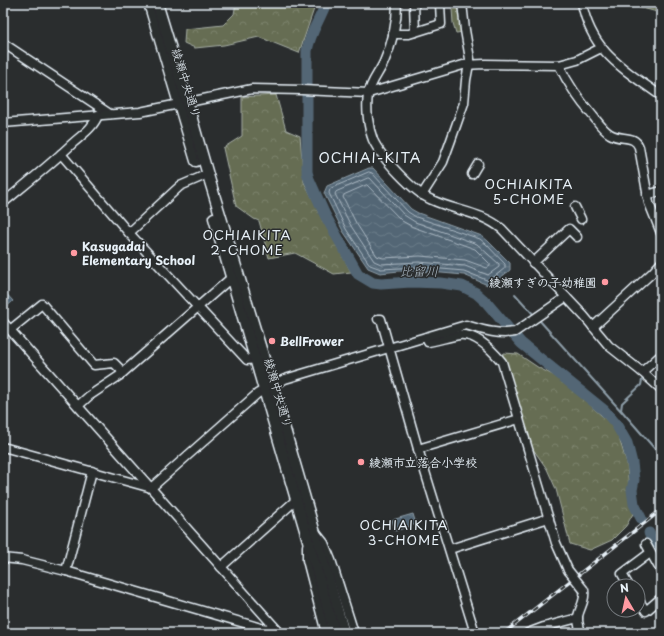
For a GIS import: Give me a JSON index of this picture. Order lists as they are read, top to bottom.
{
  "streets": {
    "main road": ["綾瀬中央通り"]
  },
  "districts": [
    "OCHIAI-KITA",
    "OCHIAIKITA 5-CHOME",
    "OCHIAIKITA 2-CHOME",
    "OCHIAIKITA 3-CHOME"
  ],
  "water": ["比留川"],
  "places": [
    "Kasugadai Elementary School",
    "綾瀬すぎの子幼稚園",
    "BellFrower",
    "綾瀬市立落合小学校"
  ],
  "north": "top"
}
